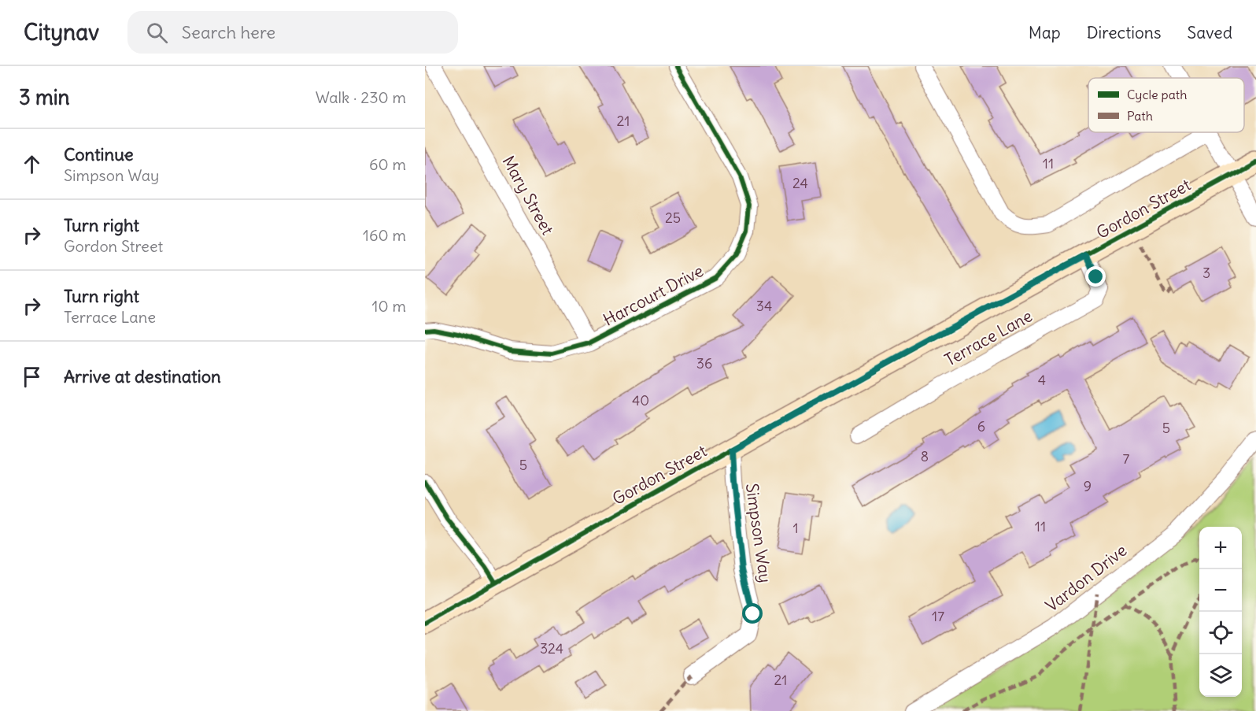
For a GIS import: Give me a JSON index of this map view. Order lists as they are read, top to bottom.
{
  "streets": {
    "main road": ["Gordon Street"],
    "street": [
      "Mary Street",
      "Harcourt Drive",
      "Terrace Lane",
      "Simpson Way",
      "Vardon Drive"
    ]
  },
  "crossings": [
    ["Mary Street", "Harcourt Drive"],
    ["Gordon Street", "Terrace Lane"],
    ["Gordon Street", "Simpson Way"]
  ],
  "house_numbers": [
    "21",
    "11",
    "24",
    "25",
    "3",
    "34",
    "36",
    "4",
    "40",
    "6",
    "5",
    "8",
    "7",
    "5",
    "9",
    "11",
    "1",
    "17",
    "324",
    "21"
  ],
  "legend": ["Cycle path", "Path"],
  "page": {
    "header": "Citynav",
    "search": "Search here",
    "nav": ["Map", "Directions", "Saved"],
    "heading": ["3 min", "Walk · 230 m"],
    "list": [
      ["Continue", "Simpson Way", "60 m"],
      ["Turn right", "Gordon Street", "160 m"],
      ["Turn right", "Terrace Lane", "10 m"],
      "Arrive at destination"
    ],
    "map_buttons": ["+", "−"]
  }
}
